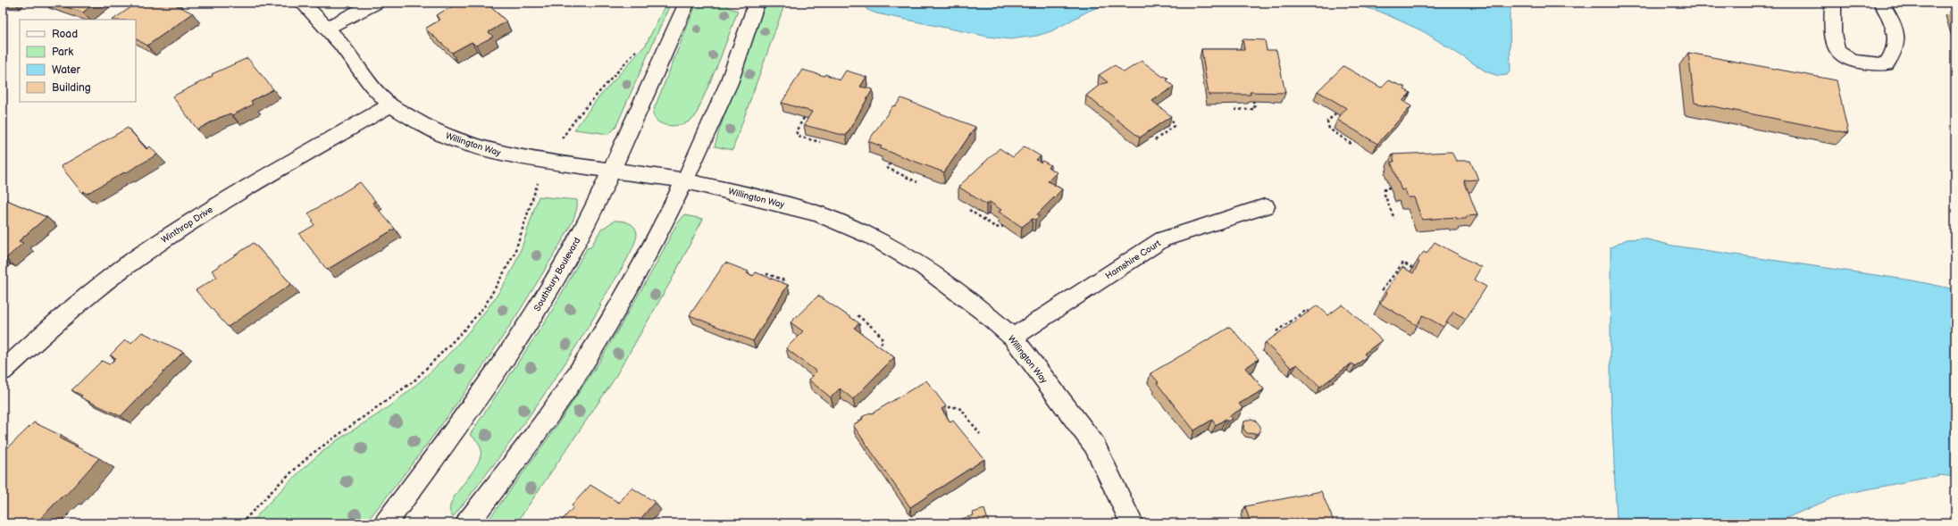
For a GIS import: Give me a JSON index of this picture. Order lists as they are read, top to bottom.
{
  "streets": {
    "street": [
      "Willington Way",
      "Winthrop Drive",
      "Hamshire Court",
      "Southbury Boulevard"
    ]
  },
  "crossings": [
    ["Willington Way", "Winthrop Drive"],
    ["Willington Way", "Hamshire Court"],
    ["Willington Way", "Southbury Boulevard"]
  ],
  "legend": [
    "Road",
    "Park",
    "Water",
    "Building"
  ]
}
